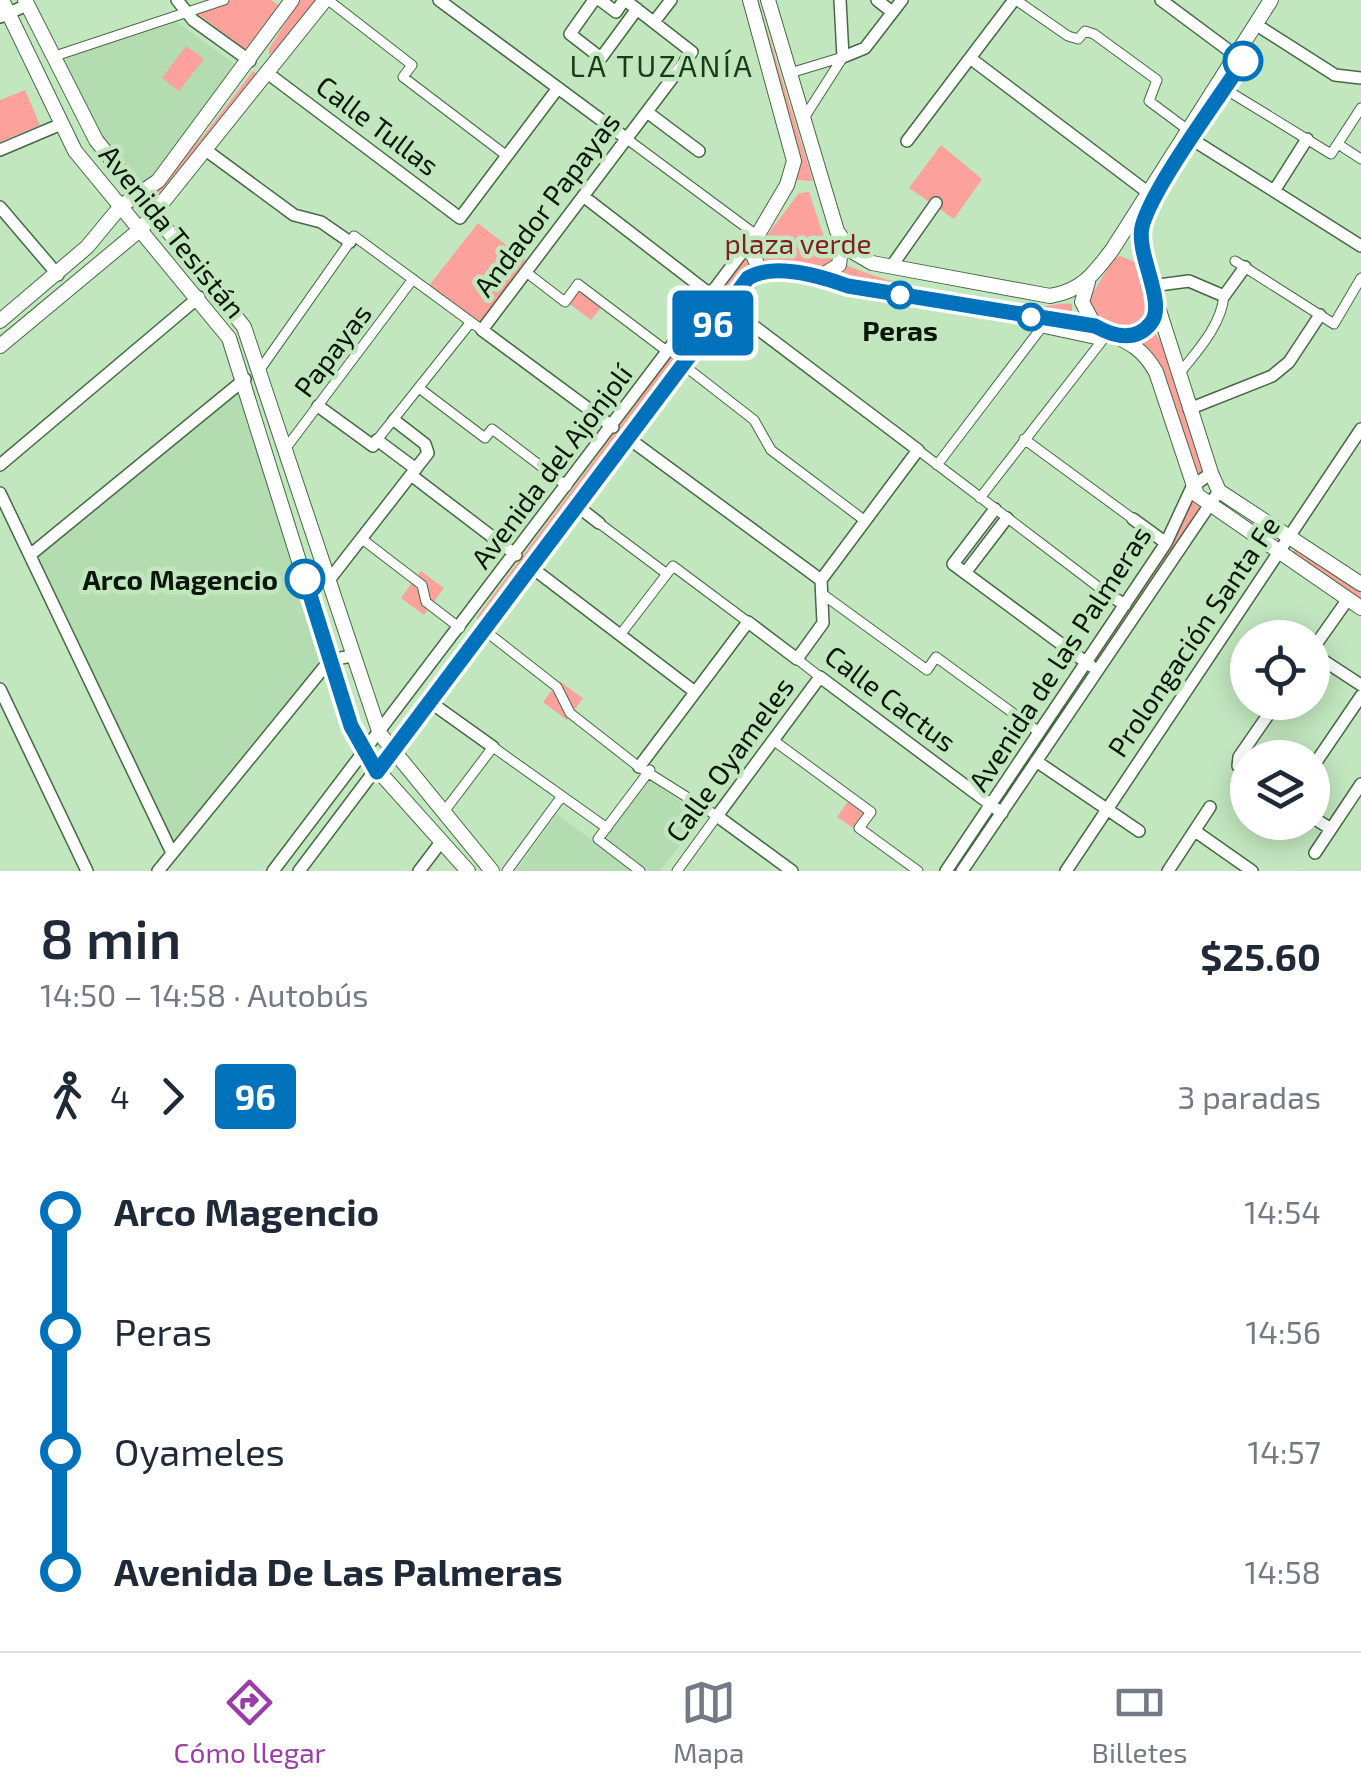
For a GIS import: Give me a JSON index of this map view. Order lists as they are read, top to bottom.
{
  "streets": {
    "street": [
      "Calle Tullas",
      "Andador Papayas",
      "Avenida Tesistán",
      "Papayas",
      "Avenida del Ajonjolí",
      "Prolongación Santa Fe",
      "Avenida de las Palmeras",
      "Calle Cactus",
      "Calle Oyameles"
    ]
  },
  "crossings": [
    ["Avenida Tesistán", "Papayas"],
    ["Avenida Tesistán", "Avenida del Ajonjolí"],
    ["Avenida de las Palmeras", "Calle Cactus"],
    ["Calle Cactus", "Calle Oyameles"]
  ],
  "districts": ["LA TUZANÍA"],
  "parks": ["plaza verde"],
  "places": ["Peras", "Arco Magencio"],
  "lines": ["bus line 96"],
  "page": {
    "on_map": "96",
    "heading": ["8 min", "14:50 – 14:58 · Autobús", "$25.60"],
    "legs": ["4", "96", "3 paradas"],
    "list": [
      {
        "name": "Arco Magencio",
        "value": "14:54"
      },
      {
        "name": "Peras",
        "value": "14:56"
      },
      {
        "name": "Oyameles",
        "value": "14:57"
      },
      {
        "name": "Avenida De Las Palmeras",
        "value": "14:58"
      }
    ],
    "tabs": ["Cómo llegar", "Mapa", "Billetes"]
  }
}
